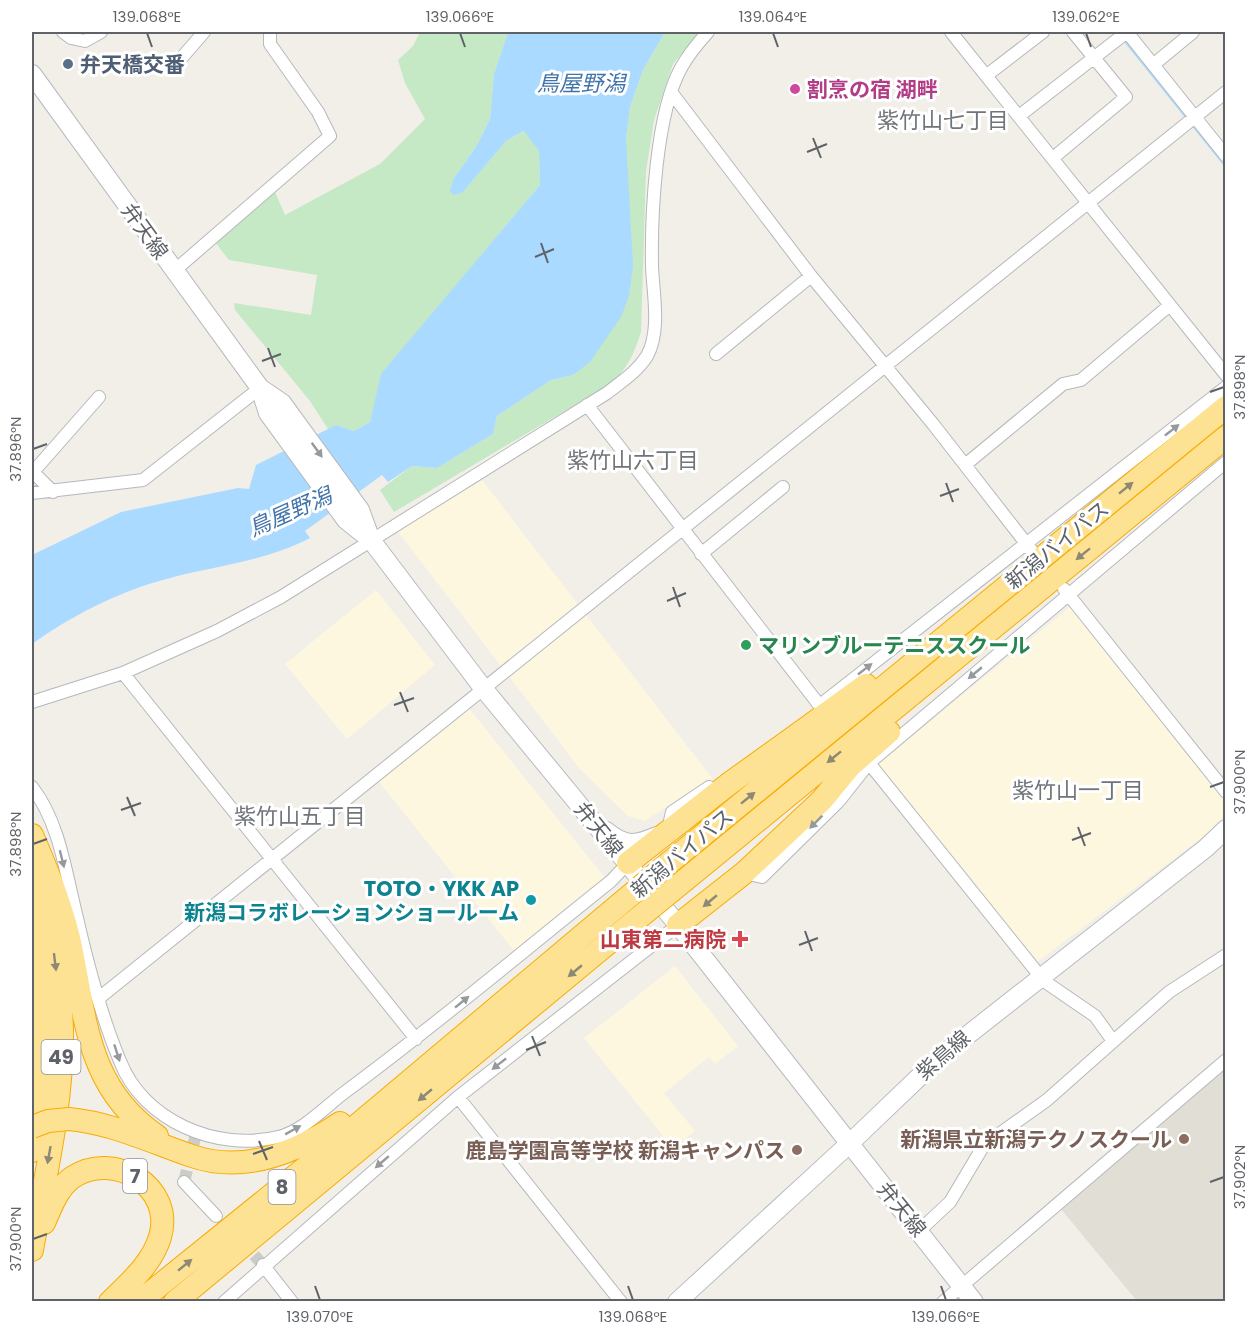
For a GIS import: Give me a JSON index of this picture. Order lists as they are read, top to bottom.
{
  "streets": {
    "highway": [
      "新潟バイパス",
      "49",
      "7",
      "8"
    ],
    "street": ["弁天線", "紫鳥線"]
  },
  "crossings": [
    ["弁天線", "紫鳥線"],
    ["新潟バイパス", "8"],
    ["49", "7"]
  ],
  "districts": [
    "紫竹山七丁目",
    "紫竹山六丁目",
    "紫竹山一丁目",
    "紫竹山五丁目"
  ],
  "water": ["鳥屋野潟"],
  "places": {
    "other": [
      "弁天橋交番",
      "割烹の宿 湖畔",
      "マリンブルーテニススクール",
      "TOTO・YKK AP 新潟コラボレーションショールーム",
      "新潟県立新潟テクノスクール",
      "鹿島学園高等学校 新潟キャンパス"
    ],
    "health": ["山東第二病院"]
  },
  "coordinates": [
    "139.068°E",
    "139.066°E",
    "139.064°E",
    "139.062°E",
    "37.898°N",
    "37.896°N",
    "37.900°N",
    "37.902°N",
    "139.070°E"
  ]
}
